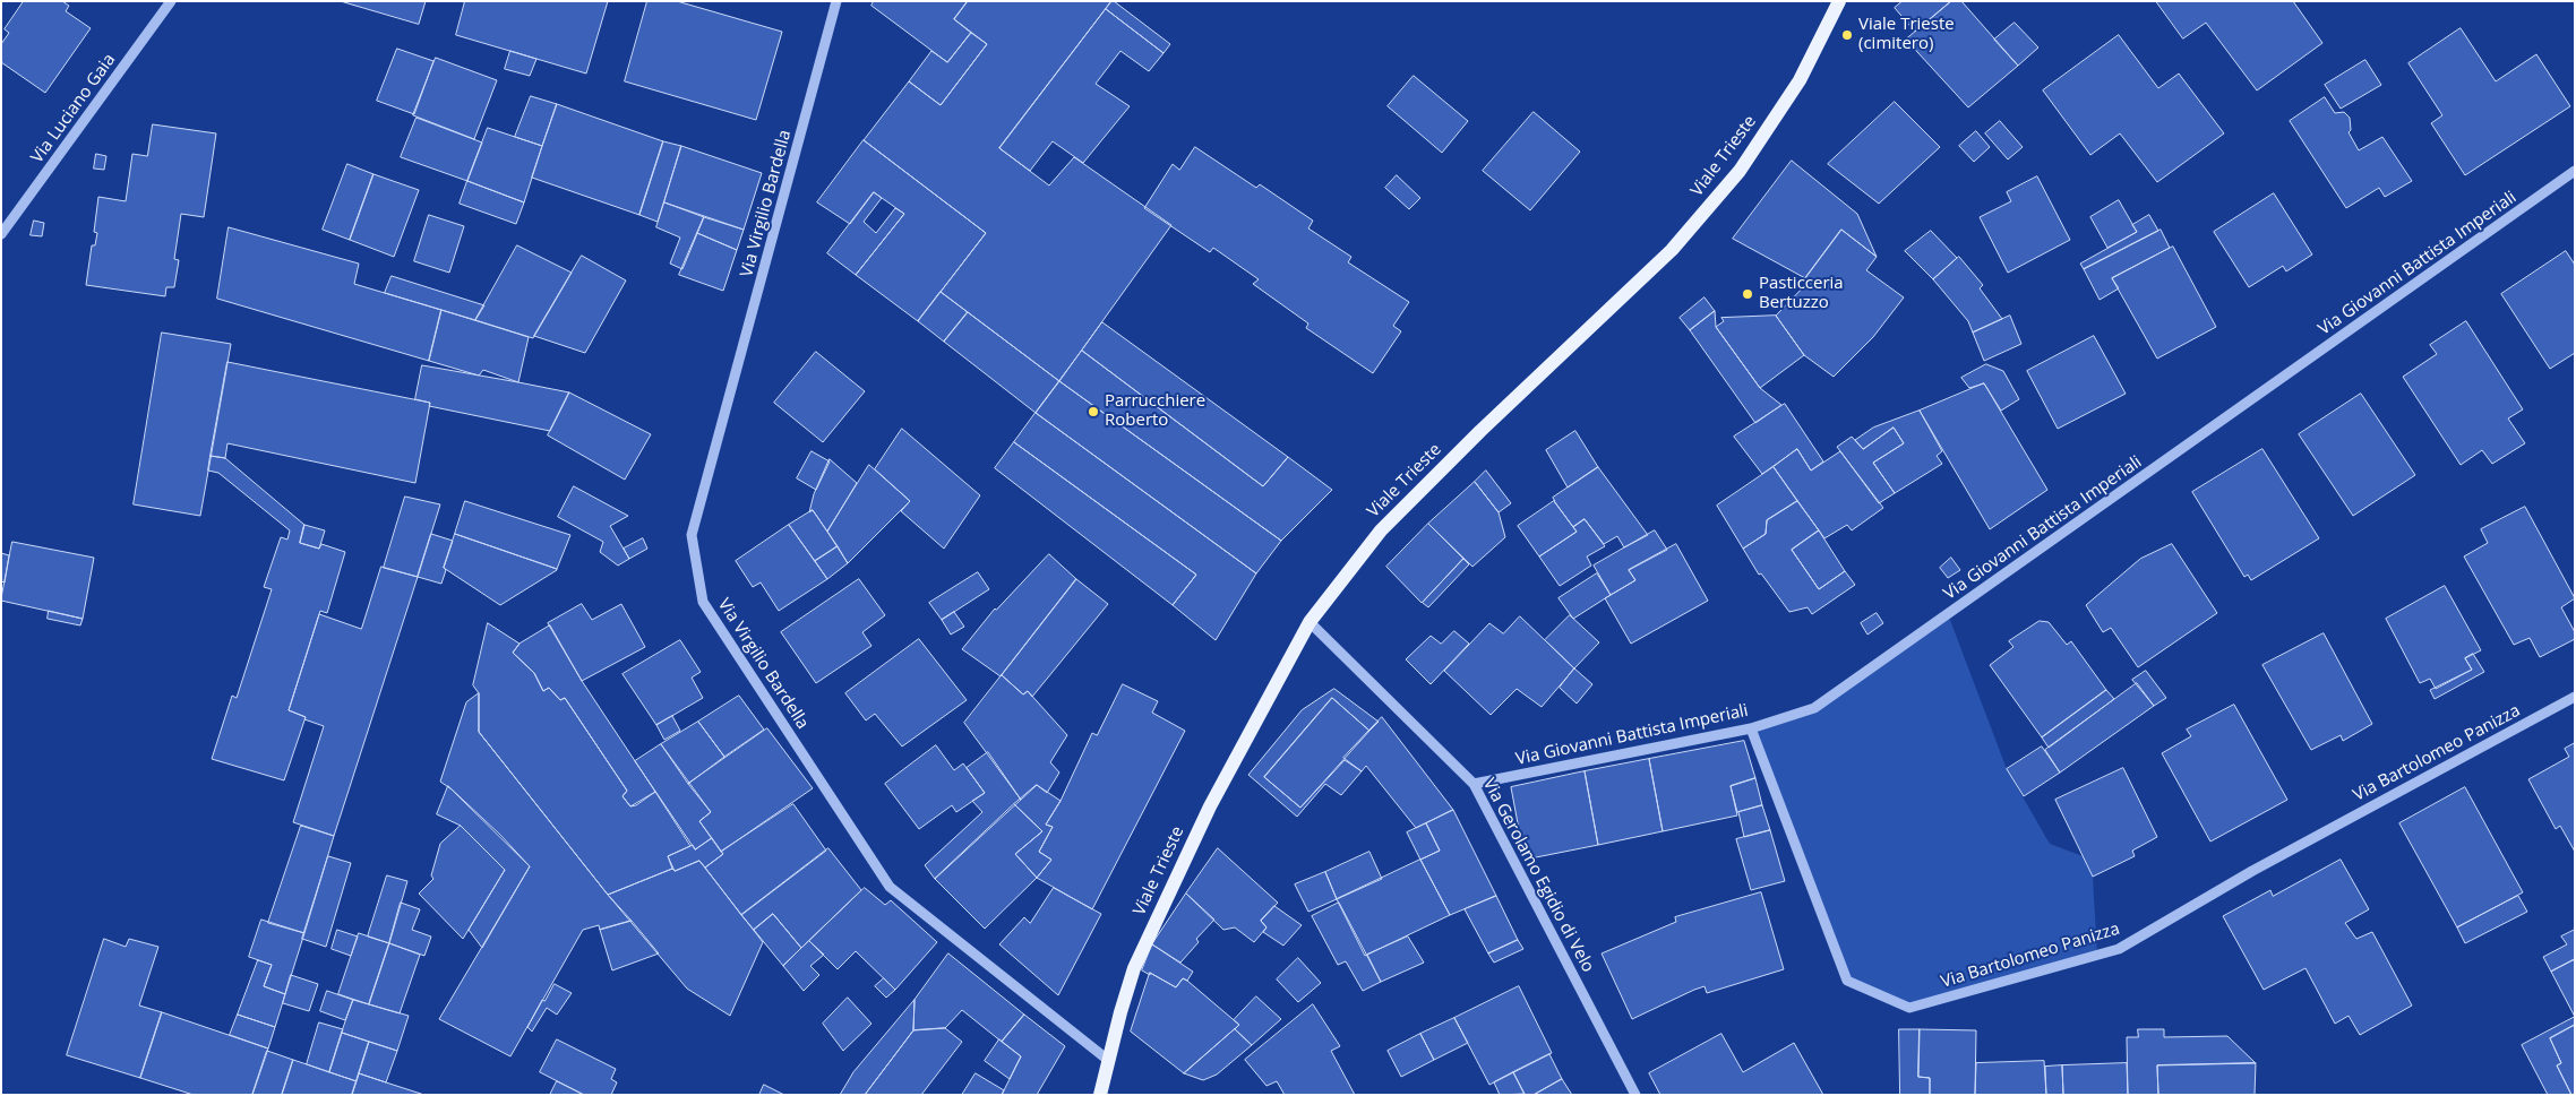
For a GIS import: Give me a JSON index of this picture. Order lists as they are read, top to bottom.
{
  "streets": {
    "main road": ["Viale Trieste"],
    "street": [
      "Via Luciano Gaia",
      "Via Virgilio Bardella",
      "Via Giovanni Battista Imperiali",
      "Via Bartolomeo Panizza",
      "Via Gerolamo Egidio di Velo"
    ]
  },
  "crossings": [
    ["Viale Trieste", "Via Virgilio Bardella"],
    ["Viale Trieste", "Via Gerolamo Egidio di Velo"],
    ["Via Giovanni Battista Imperiali", "Via Bartolomeo Panizza"],
    ["Via Giovanni Battista Imperiali", "Via Gerolamo Egidio di Velo"]
  ],
  "places": ["Viale Trieste (cimitero)", "Pasticceria Bertuzzo", "Parrucchiere Roberto"]
}
